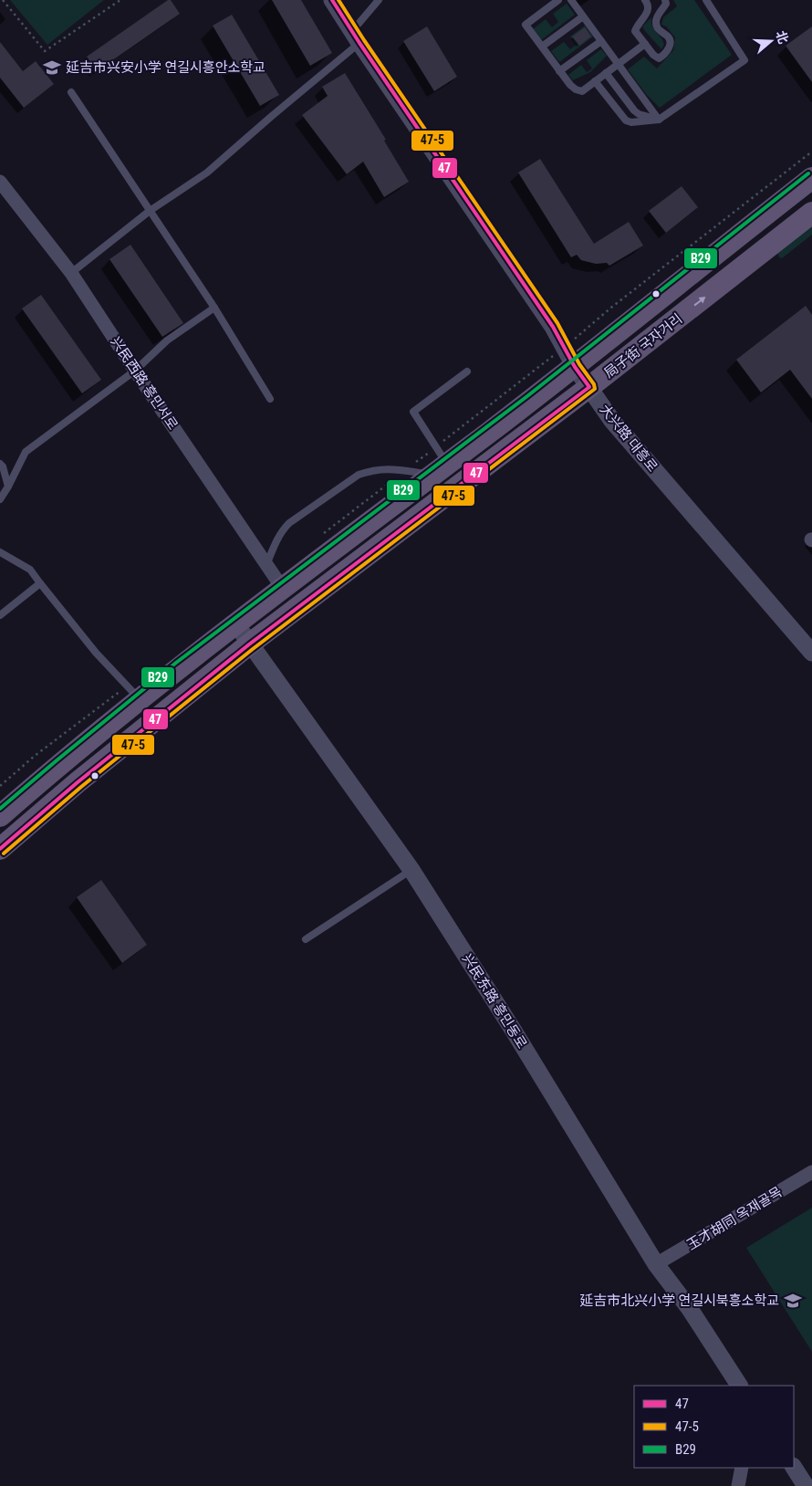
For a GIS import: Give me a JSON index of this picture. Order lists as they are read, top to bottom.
{
  "streets": {
    "main road": ["局子街 국자거리"],
    "street": [
      "兴民西路 흥민서로",
      "大兴路 대흥로",
      "兴民东路 흥민동로",
      "玉才胡同 옥재골목"
    ]
  },
  "crossings": [
    ["局子街 국자거리", "兴民西路 흥민서로"],
    ["局子街 국자거리", "大兴路 대흥로"],
    ["局子街 국자거리", "兴民东路 흥민동로"],
    ["兴民东路 흥민동로", "玉才胡同 옥재골목"]
  ],
  "places": {
    "school or university": ["延吉市兴安小学 연길시흥안소학교", "延吉市北兴小学 연길시북흥소학교"]
  },
  "lines": ["transit line 47", "transit line 47-5", "transit line B29"],
  "legend": ["47", "47-5", "B29"],
  "north": "right"
}
